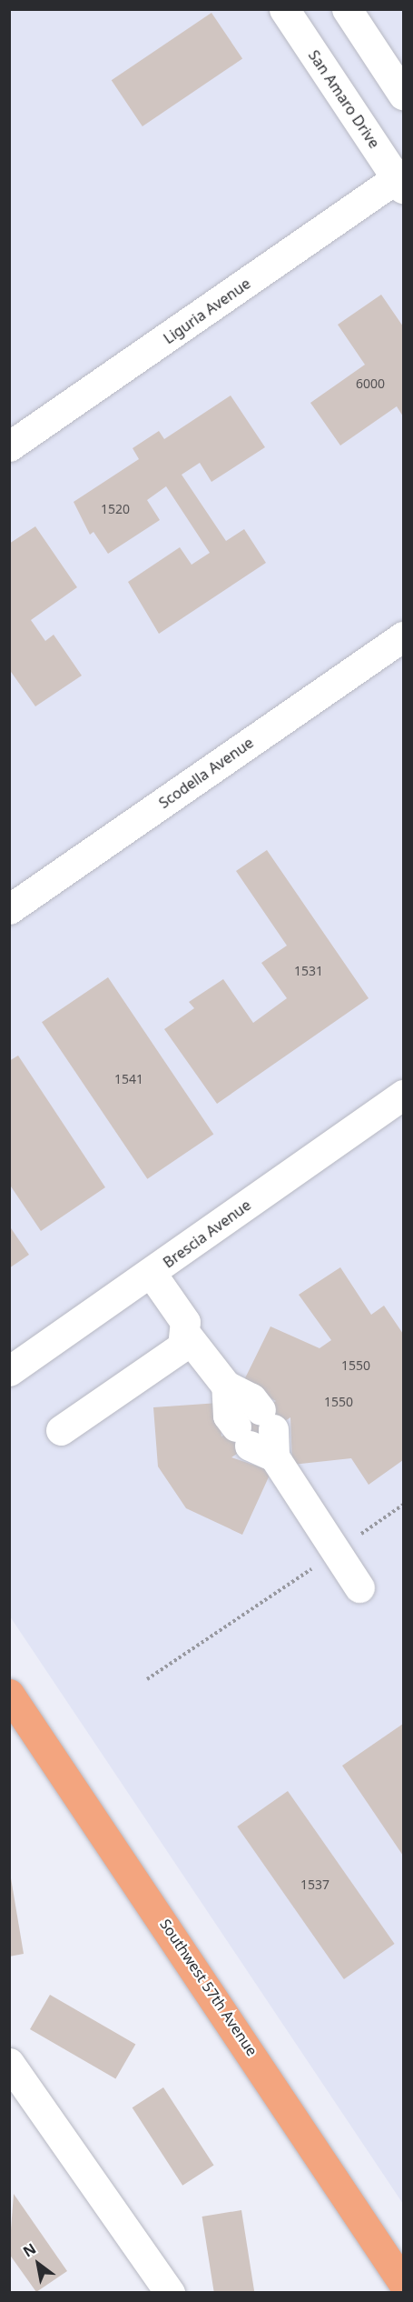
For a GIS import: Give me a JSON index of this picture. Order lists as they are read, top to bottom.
{
  "streets": {
    "main road": ["Southwest 57th Avenue"],
    "street": [
      "San Amaro Drive",
      "Liguria Avenue",
      "Scodella Avenue",
      "Brescia Avenue"
    ]
  },
  "crossings": [
    ["San Amaro Drive", "Liguria Avenue"]
  ],
  "house_numbers": [
    "6000",
    "1520",
    "1531",
    "1541",
    "1550",
    "1550",
    "1537"
  ],
  "north": "top left"
}
